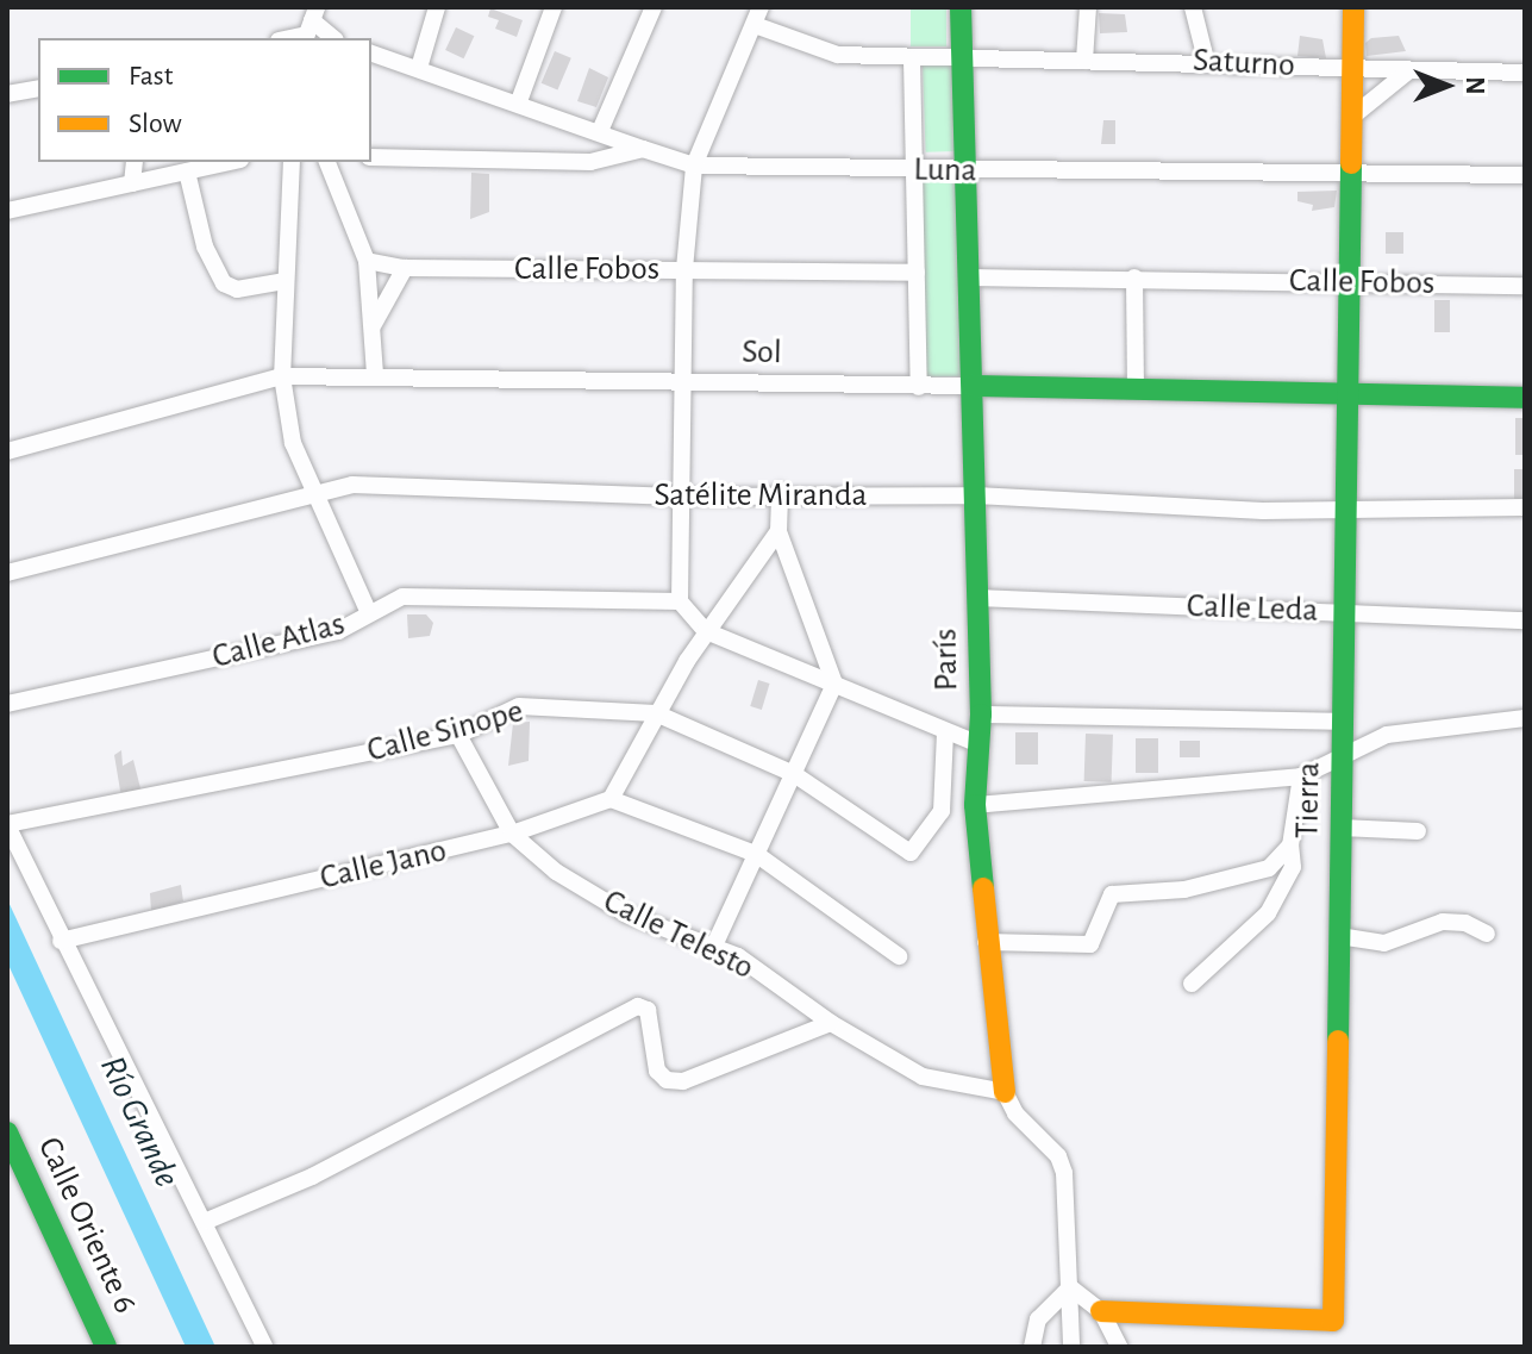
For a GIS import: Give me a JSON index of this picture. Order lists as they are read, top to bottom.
{
  "streets": {
    "street": [
      "Saturno",
      "Luna",
      "Calle Fobos",
      "Sol",
      "Satélite Miranda",
      "Calle Leda",
      "Calle Atlas",
      "París",
      "Calle Sinope",
      "Tierra",
      "Calle Jano",
      "Calle Telesto",
      "Calle Oriente 6"
    ]
  },
  "crossings": [
    ["Saturno", "París"],
    ["Saturno", "Tierra"],
    ["Luna", "París"],
    ["Luna", "Tierra"],
    ["Calle Fobos", "París"],
    ["Calle Fobos", "Tierra"],
    ["Sol", "París"],
    ["Sol", "Tierra"],
    ["Satélite Miranda", "París"],
    ["Satélite Miranda", "Tierra"],
    ["Calle Leda", "París"],
    ["Calle Leda", "Tierra"],
    ["París", "Calle Telesto"],
    ["Calle Sinope", "Calle Telesto"],
    ["Calle Jano", "Calle Telesto"]
  ],
  "water": ["Río Grande"],
  "legend": ["Fast", "Slow"],
  "north": "right"
}
